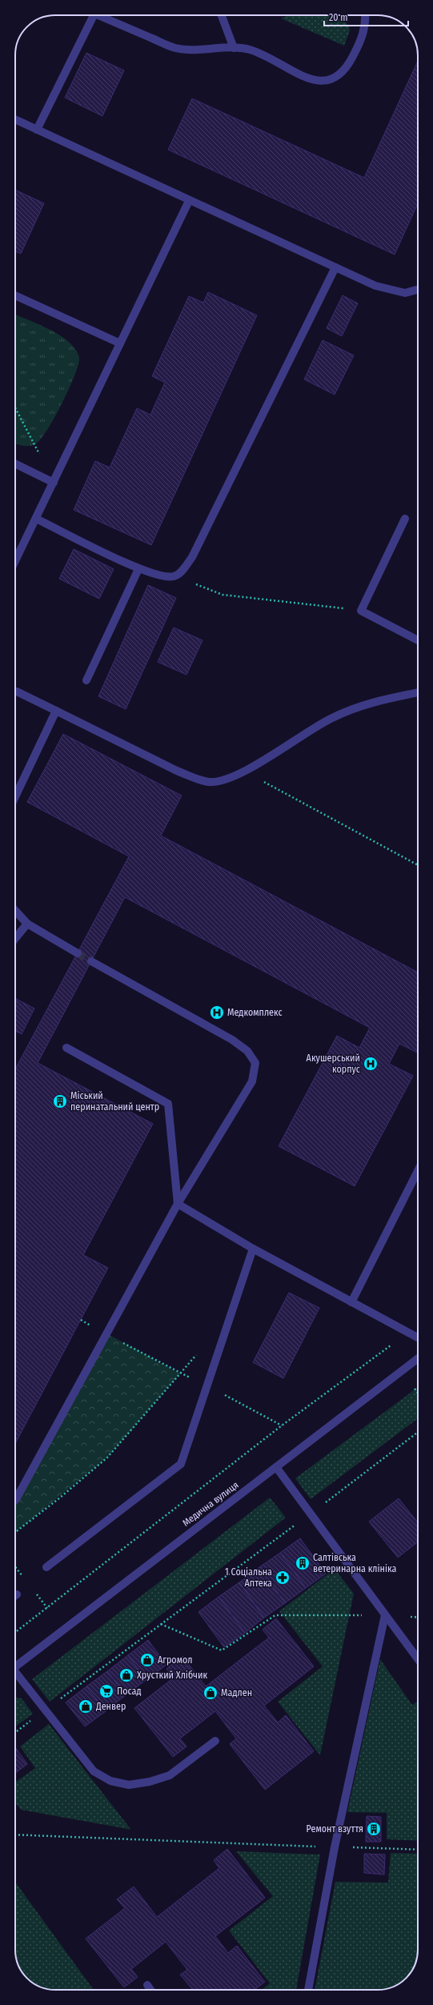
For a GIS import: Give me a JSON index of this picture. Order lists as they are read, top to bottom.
{
  "streets": {
    "street": ["Медична вулиця"]
  },
  "places": {
    "hospital": ["Медкомплекс", "Акушерський корпус"],
    "building": ["Міський перинатальний центр", "Салтівська ветеринарна клініка", "Ремонт взуття"],
    "pharmacy": ["1 Соціальна Аптека"],
    "shop": [
      "Агромол",
      "Хрусткий Хлібчик",
      "Мадлен",
      "Денвер"
    ],
    "supermarket": ["Посад"]
  },
  "scale_bar": "20 m"
}
